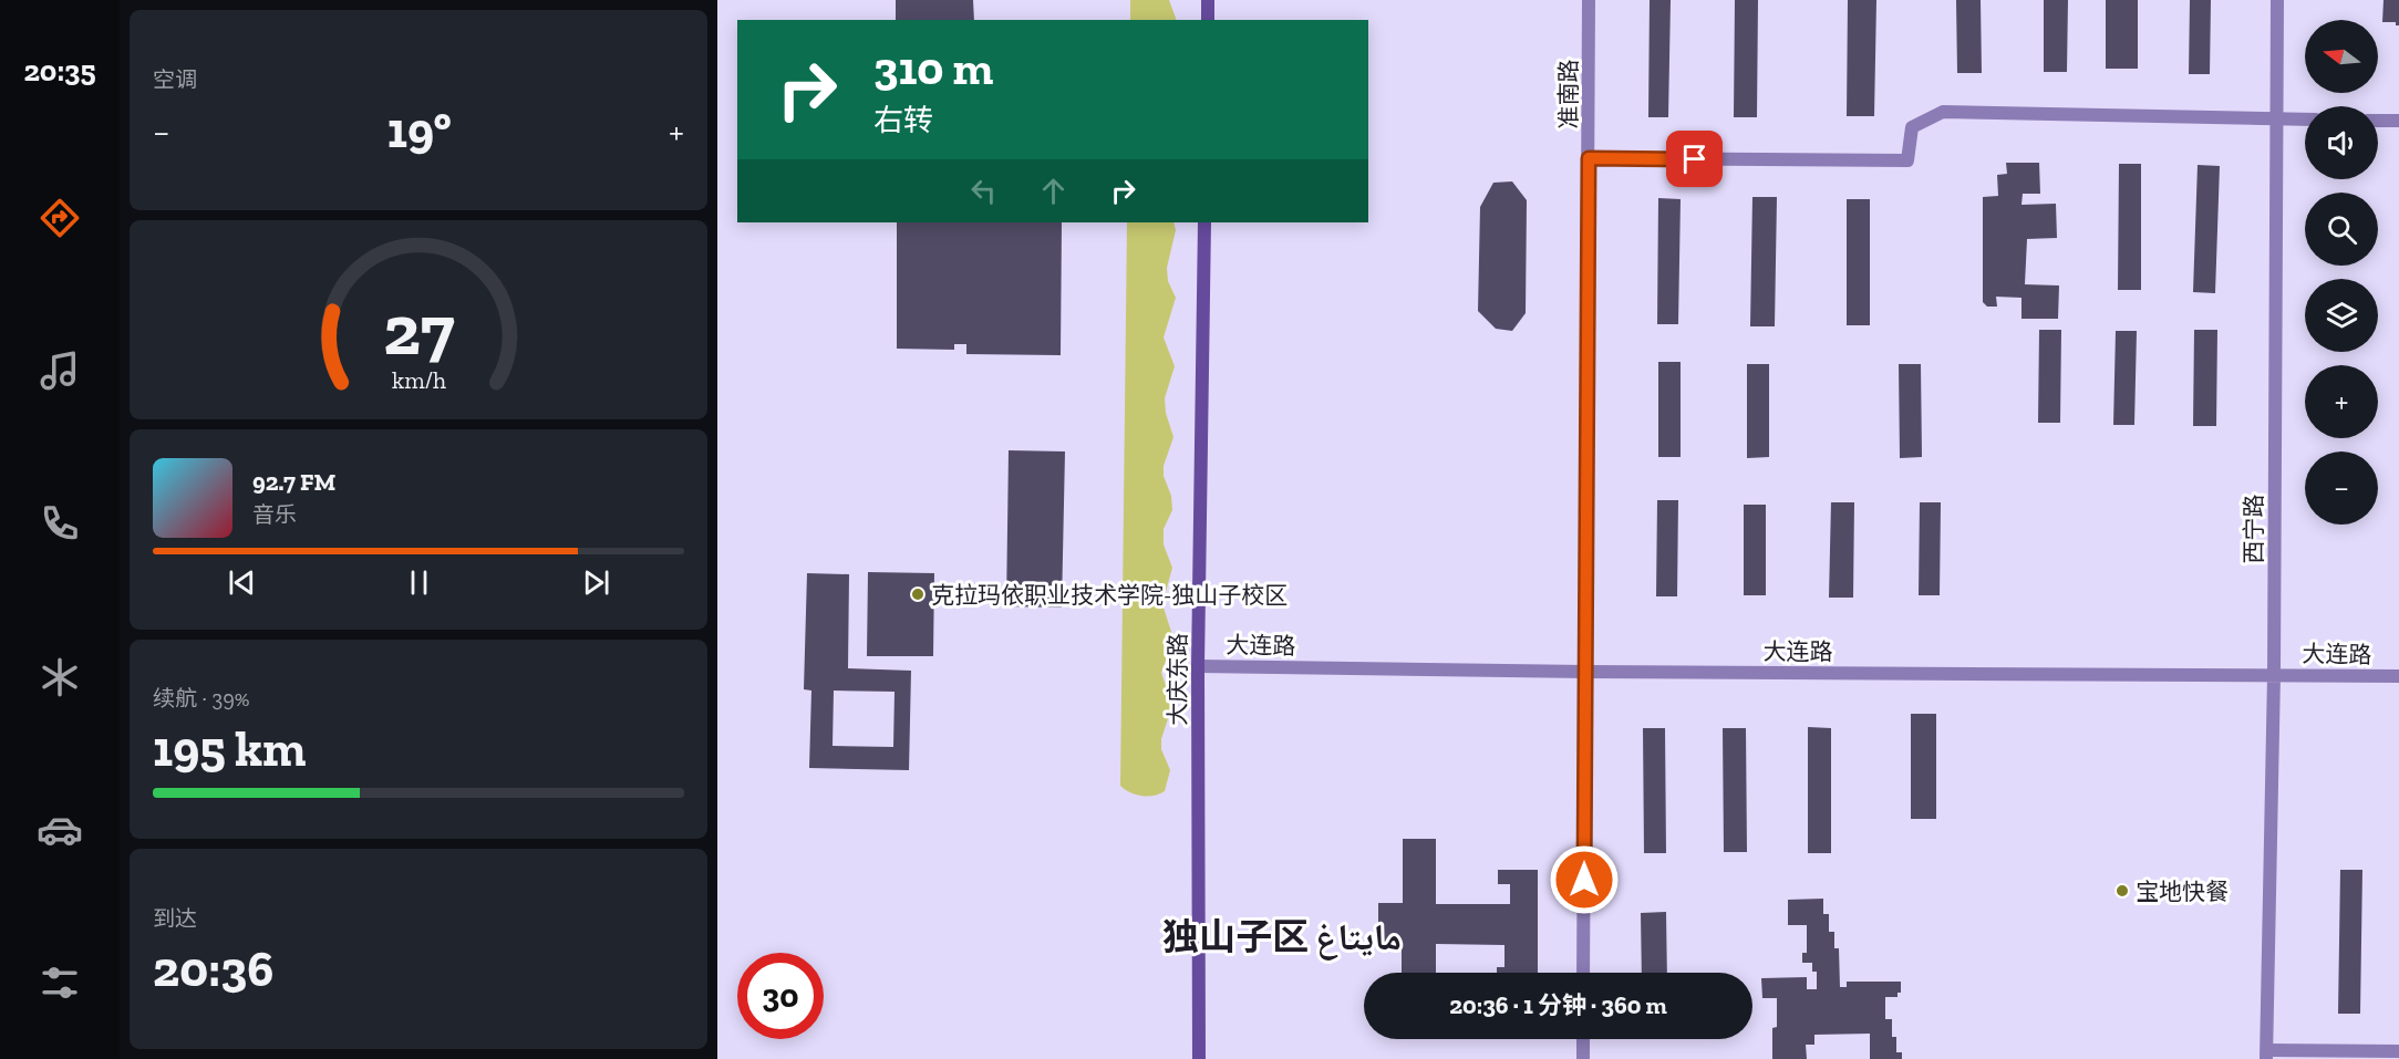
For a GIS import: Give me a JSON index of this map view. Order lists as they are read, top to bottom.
{
  "streets": {
    "main road": ["大庆东路"],
    "street": ["准南路", "西宁路", "大连路"]
  },
  "crossings": [
    ["准南路", "大连路"],
    ["西宁路", "大连路"],
    ["大连路", "大庆东路"]
  ],
  "districts": ["独山子区 مايتاغ"],
  "places": ["克拉玛依职业技术学院-独山子校区", "宝地快餐"],
  "north": "left",
  "page": {
    "tabs": "20:35",
    "tile": [
      "空调",
      ["续航 · 39%", "195 km"],
      ["到达", "20:36"]
    ],
    "map_buttons": ["+", "−"],
    "turn": ["310 m", "右转"],
    "heat": ["−", "19°", "+"],
    "song": ["92.7 FM", "音乐"],
    "limit": "30",
    "trip": "20:36 · 1 分钟 · 360 m",
    "gauge": ["27", "km/h"]
  }
}
